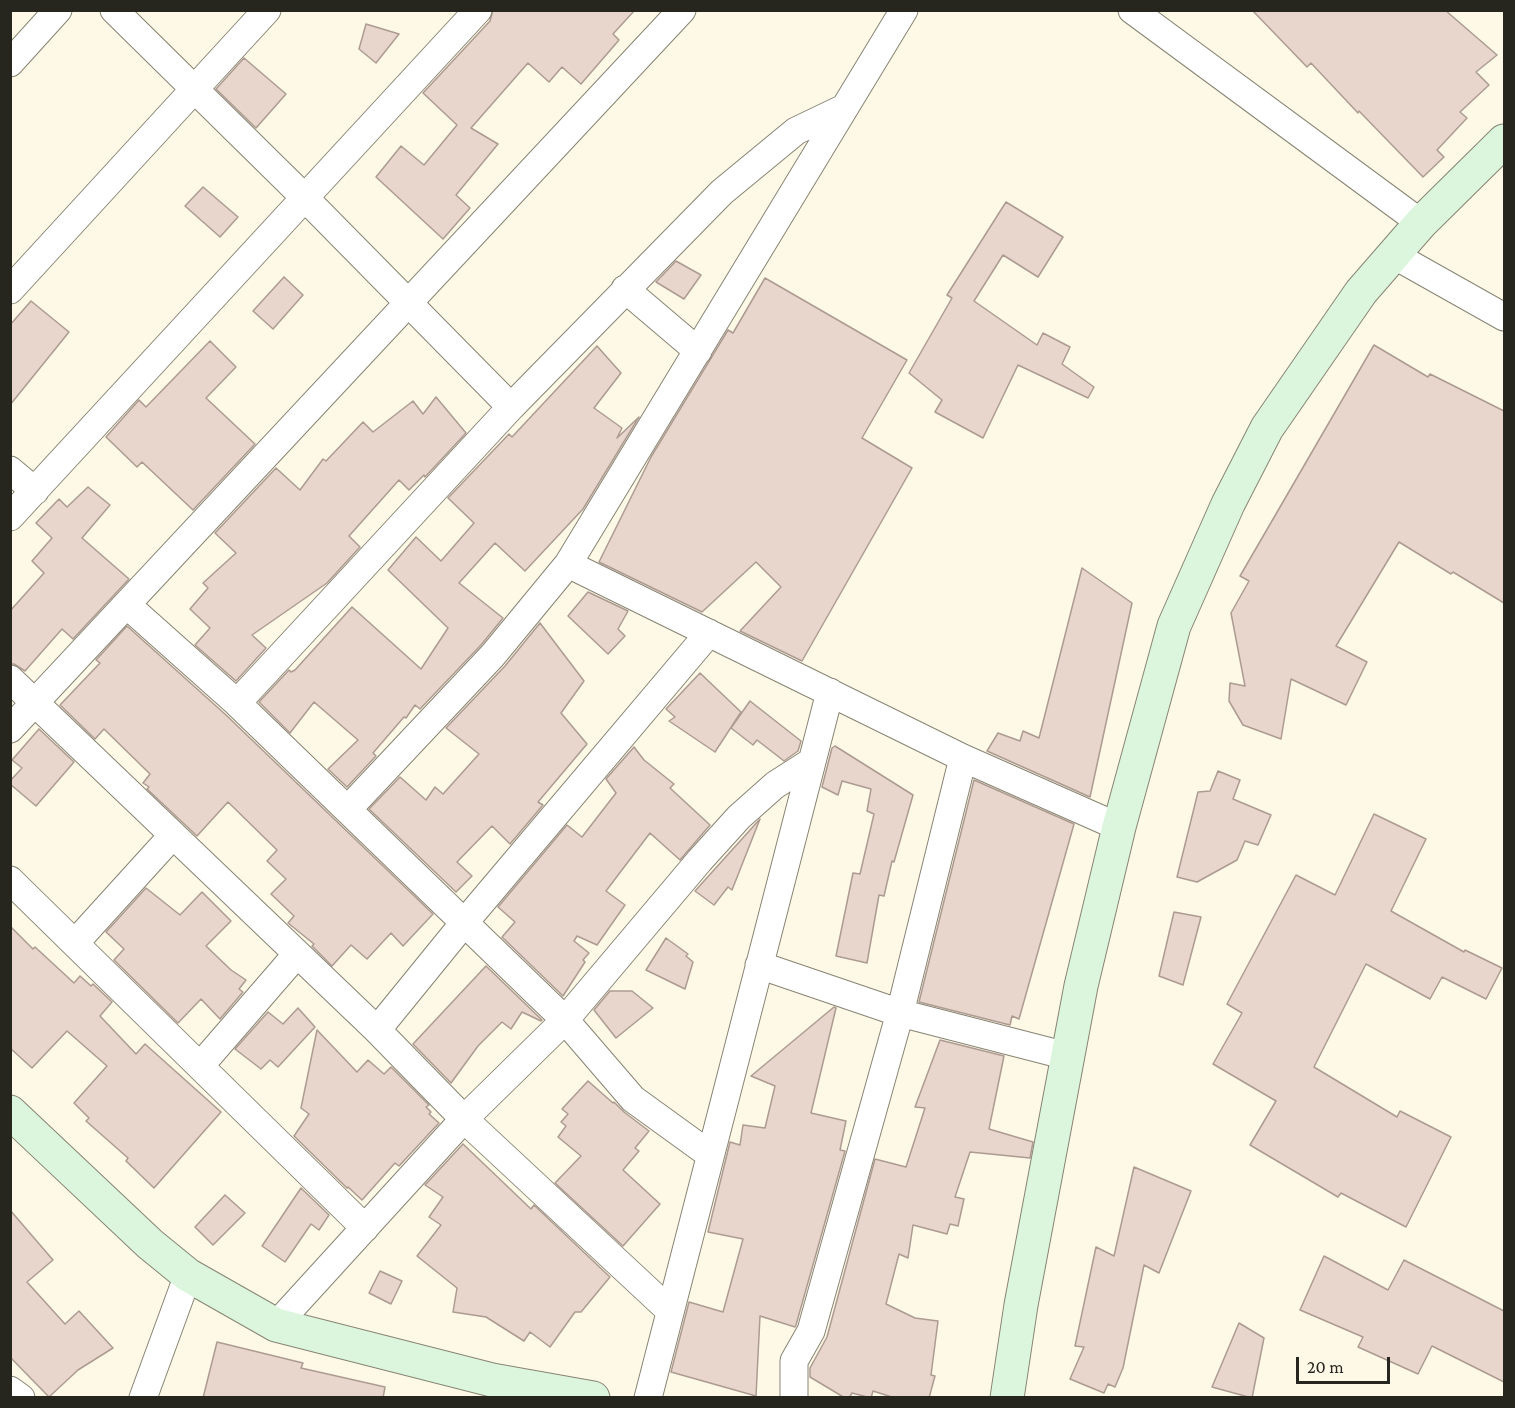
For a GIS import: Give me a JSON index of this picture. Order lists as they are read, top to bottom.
{
  "scale_bar": "20 m"
}
